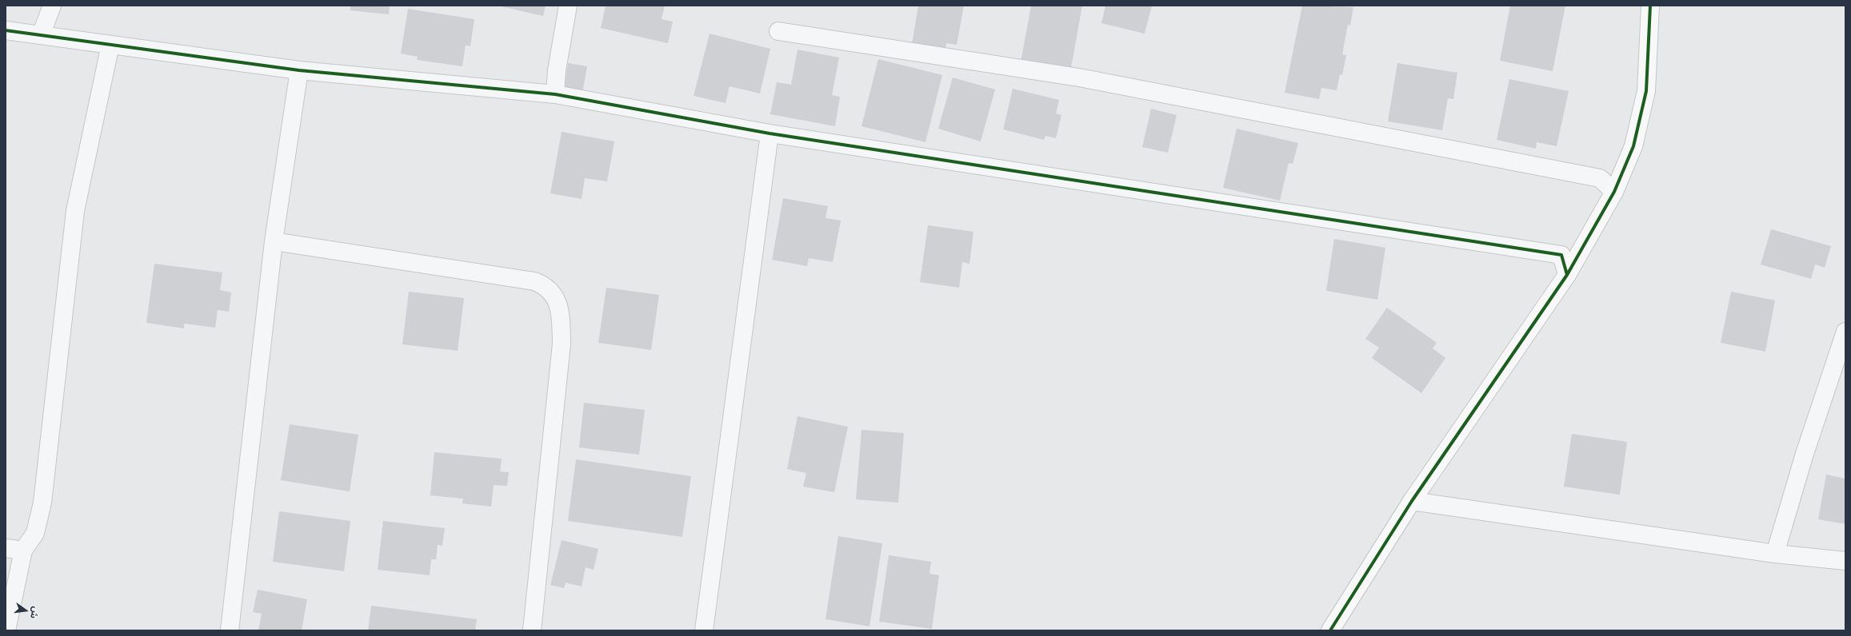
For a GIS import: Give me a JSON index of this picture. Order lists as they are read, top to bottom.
{
  "north": "right"
}
